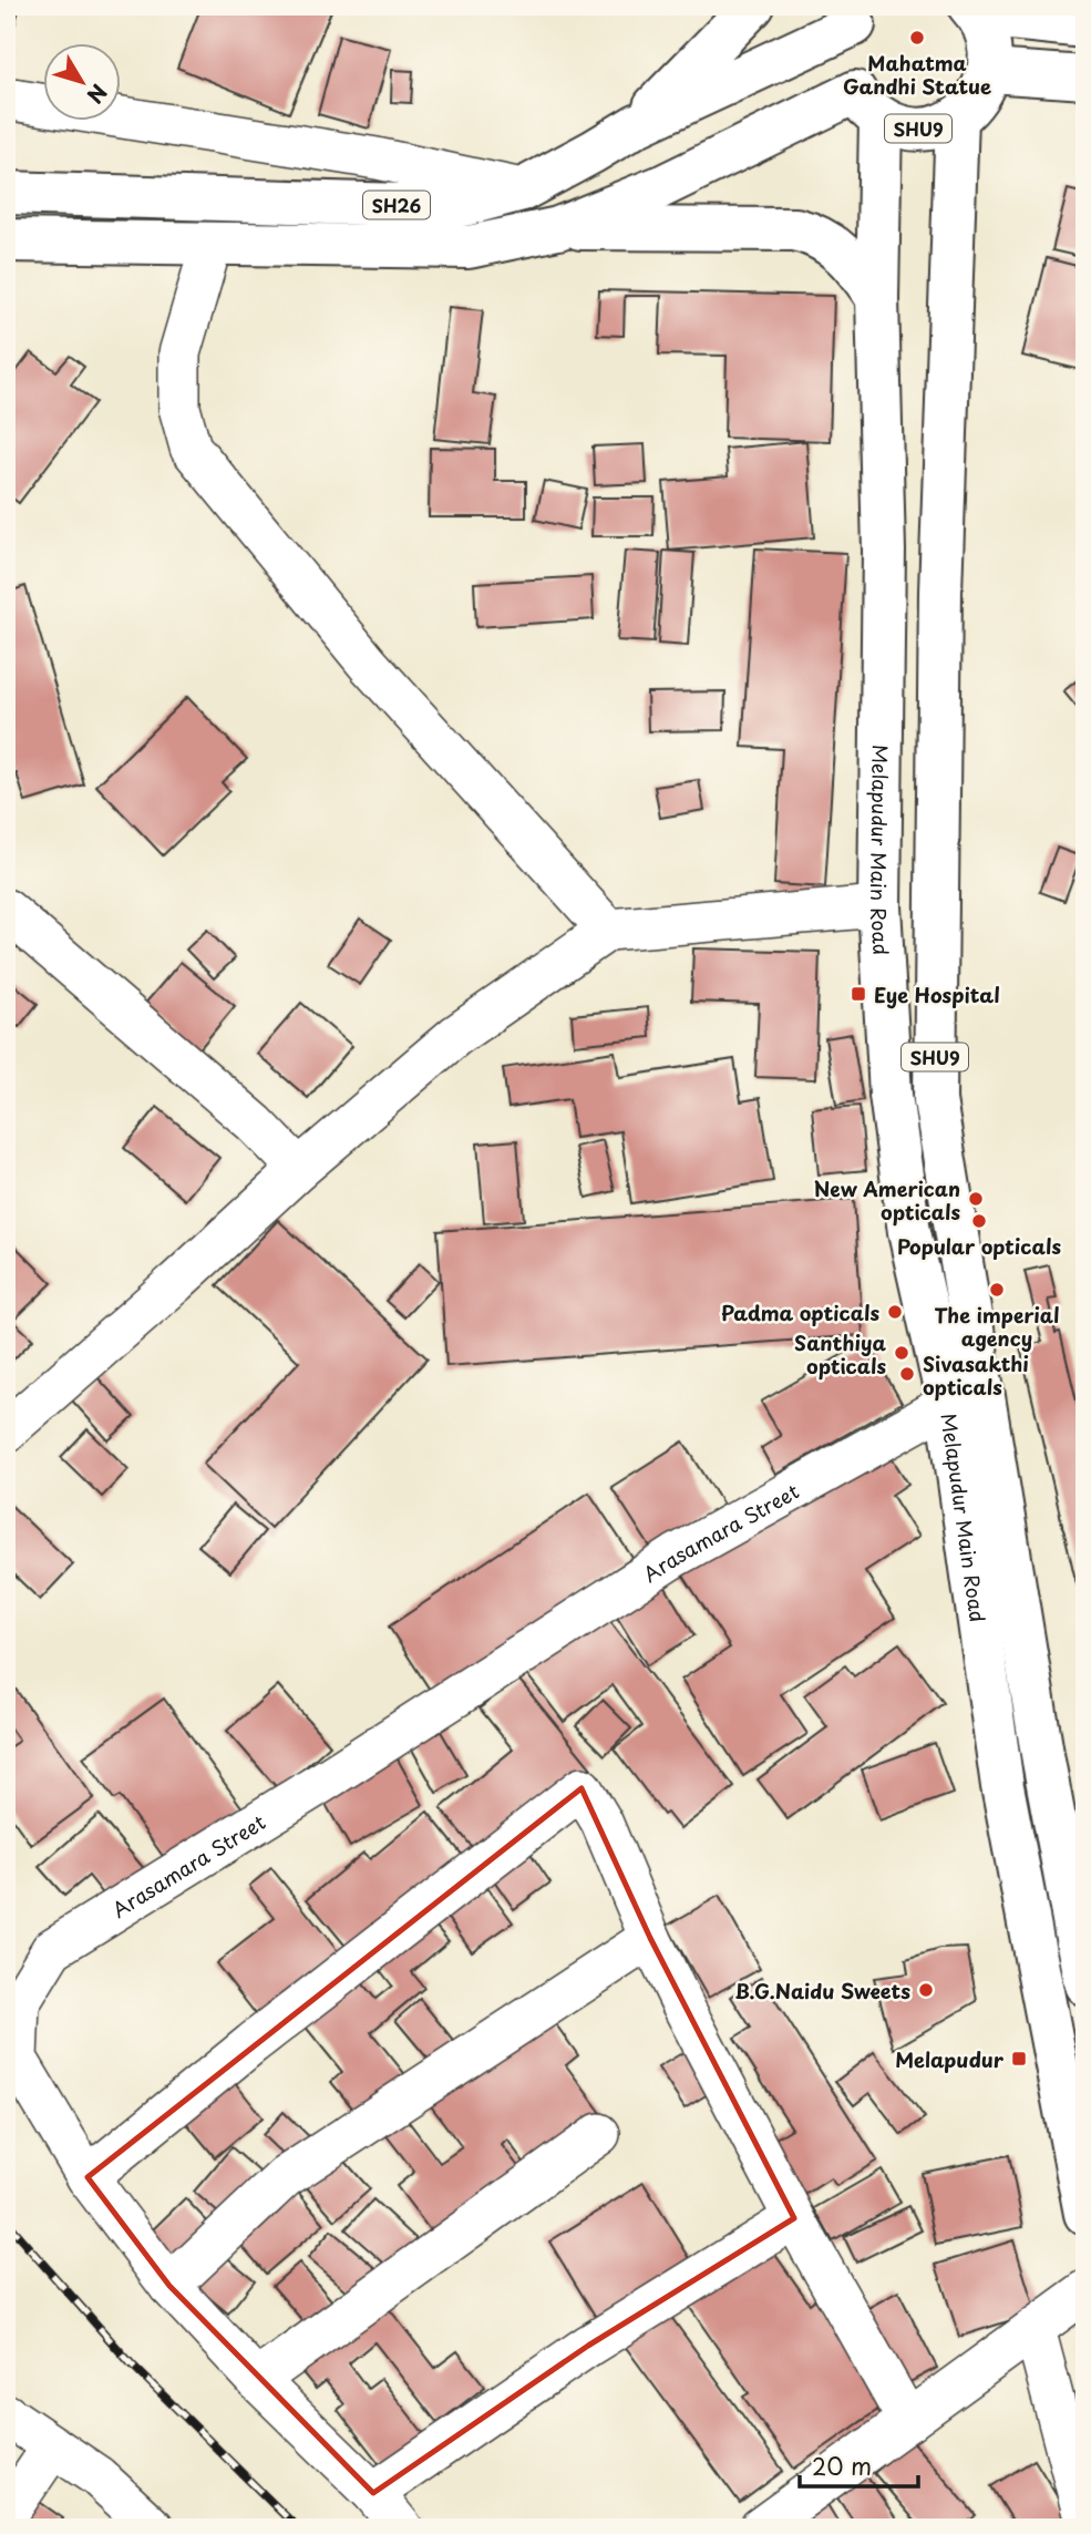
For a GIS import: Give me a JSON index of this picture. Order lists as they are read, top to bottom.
{
  "streets": {
    "main road": ["SHU9", "SH26", "Melapudur Main Road"],
    "street": ["Arasamara Street"]
  },
  "crossings": [
    ["SHU9", "SH26"],
    ["SHU9", "Melapudur Main Road"],
    ["SH26", "Melapudur Main Road"],
    ["Melapudur Main Road", "Arasamara Street"]
  ],
  "places": {
    "other": [
      "Mahatma Gandhi Statue",
      "New American opticals",
      "Popular opticals",
      "The imperial agency",
      "Padma opticals",
      "Santhiya opticals",
      "Sivasakthi opticals",
      "B.G.Naidu Sweets"
    ],
    "transit": ["Eye Hospital", "Melapudur"]
  },
  "scale_bar": "20 m",
  "north": "bottom right"
}
